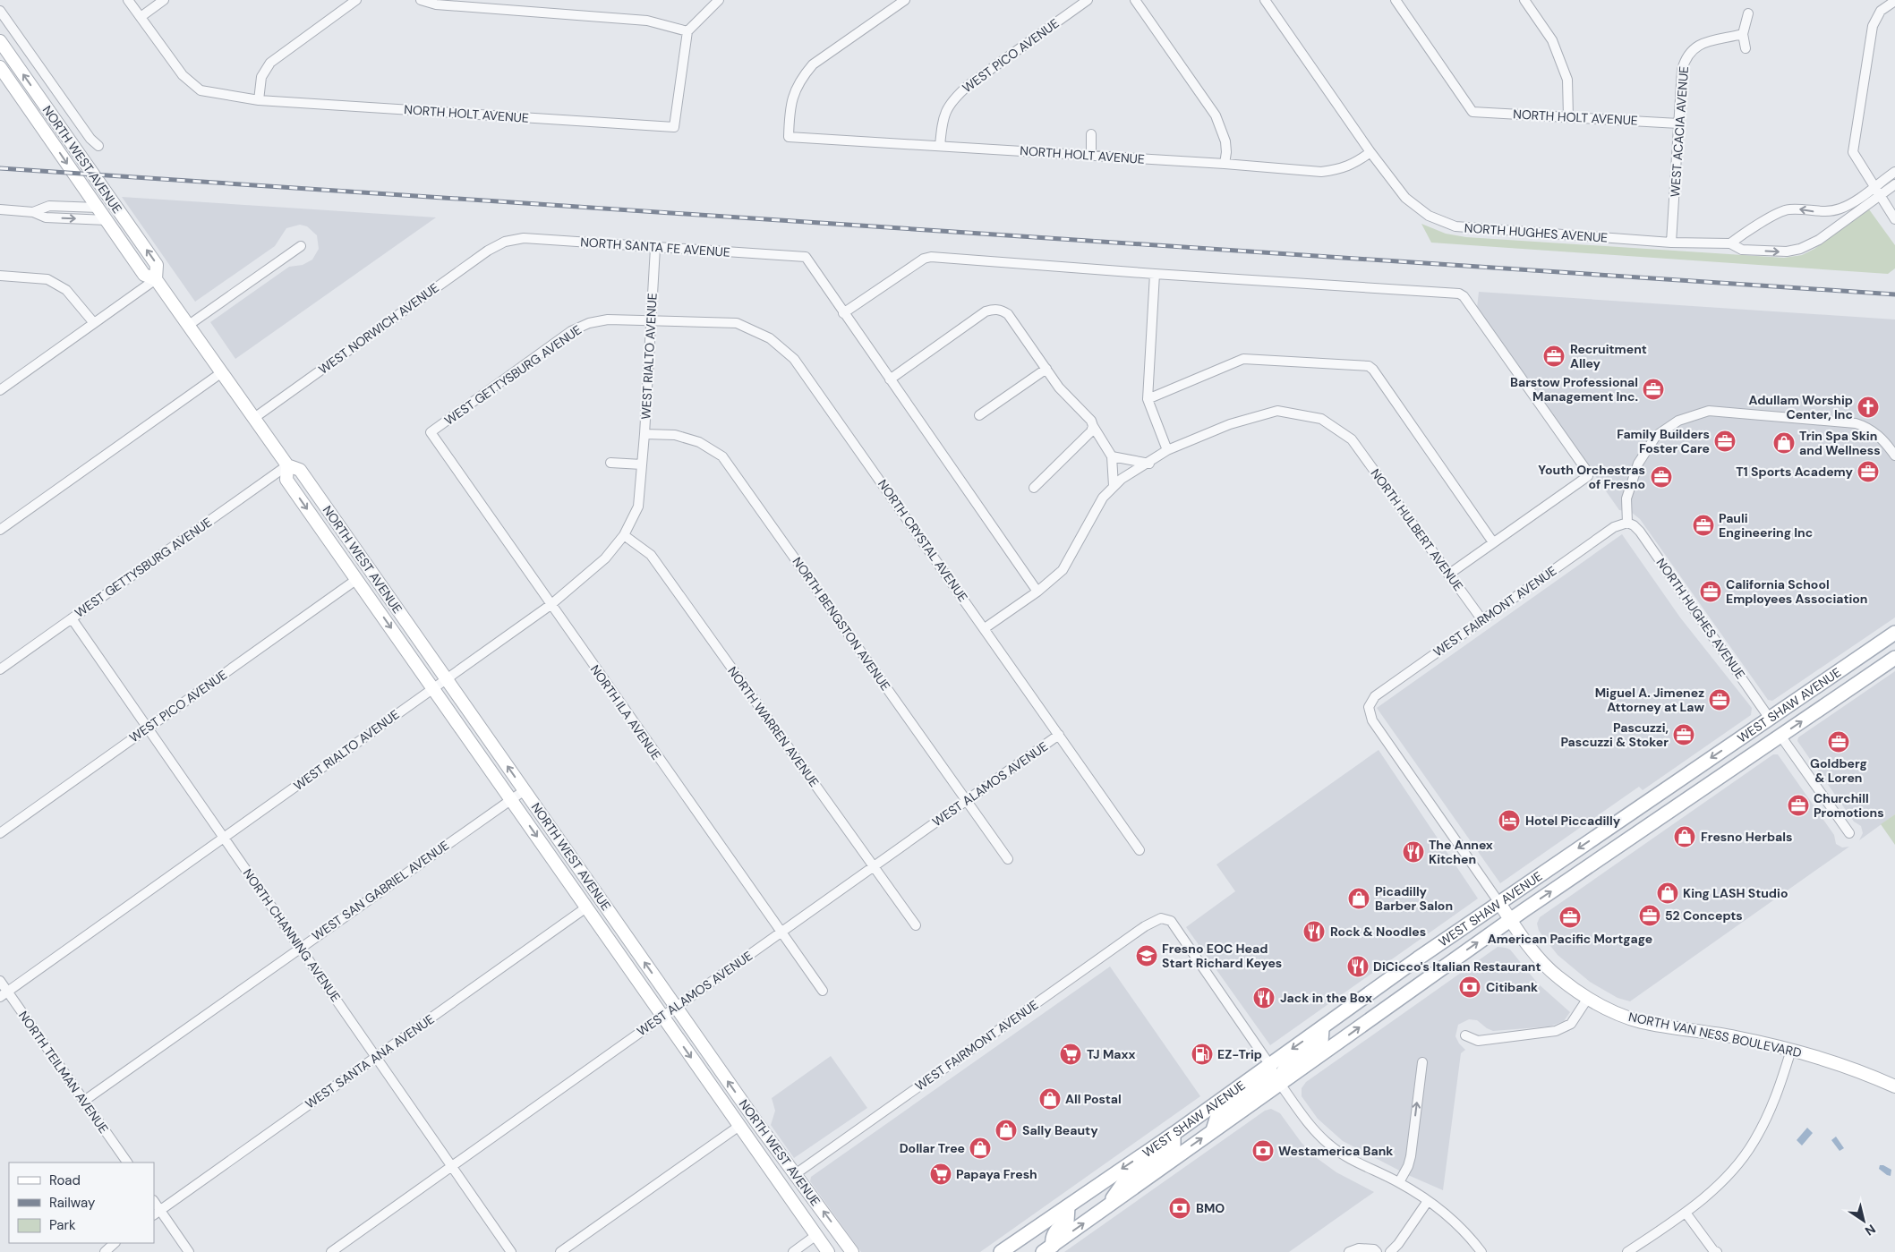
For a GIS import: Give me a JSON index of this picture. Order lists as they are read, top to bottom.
{
  "streets": {
    "main road": ["NORTH WEST AVENUE", "WEST SHAW AVENUE", "NORTH VAN NESS BOULEVARD"],
    "street": [
      "WEST PICO AVENUE",
      "NORTH HOLT AVENUE",
      "WEST ACACIA AVENUE",
      "NORTH HUGHES AVENUE",
      "NORTH SANTA FE AVENUE",
      "WEST NORWICH AVENUE",
      "WEST RIALTO AVENUE",
      "WEST GETTYSBURG AVENUE",
      "NORTH HULBERT AVENUE",
      "NORTH CRYSTAL AVENUE",
      "WEST FAIRMONT AVENUE",
      "NORTH BENGSTON AVENUE",
      "NORTH ILA AVENUE",
      "NORTH WARREN AVENUE",
      "WEST ALAMOS AVENUE",
      "WEST SAN GABRIEL AVENUE",
      "NORTH CHANNING AVENUE",
      "WEST SANTA ANA AVENUE",
      "NORTH TEILMAN AVENUE"
    ]
  },
  "crossings": [
    ["WEST PICO AVENUE", "NORTH HOLT AVENUE"],
    ["WEST PICO AVENUE", "NORTH WEST AVENUE"],
    ["WEST PICO AVENUE", "NORTH CHANNING AVENUE"],
    ["NORTH HOLT AVENUE", "WEST ACACIA AVENUE"],
    ["NORTH HOLT AVENUE", "NORTH HUGHES AVENUE"],
    ["WEST ACACIA AVENUE", "NORTH HUGHES AVENUE"],
    ["NORTH WEST AVENUE", "WEST NORWICH AVENUE"],
    ["NORTH WEST AVENUE", "WEST RIALTO AVENUE"],
    ["NORTH WEST AVENUE", "WEST GETTYSBURG AVENUE"],
    ["NORTH WEST AVENUE", "WEST FAIRMONT AVENUE"],
    ["NORTH WEST AVENUE", "WEST ALAMOS AVENUE"],
    ["NORTH WEST AVENUE", "WEST SAN GABRIEL AVENUE"],
    ["NORTH WEST AVENUE", "WEST SANTA ANA AVENUE"],
    ["NORTH HUGHES AVENUE", "WEST FAIRMONT AVENUE"],
    ["NORTH HUGHES AVENUE", "WEST SHAW AVENUE"],
    ["NORTH SANTA FE AVENUE", "WEST NORWICH AVENUE"],
    ["NORTH SANTA FE AVENUE", "WEST RIALTO AVENUE"],
    ["WEST RIALTO AVENUE", "WEST GETTYSBURG AVENUE"],
    ["WEST RIALTO AVENUE", "NORTH CRYSTAL AVENUE"],
    ["WEST RIALTO AVENUE", "NORTH BENGSTON AVENUE"],
    ["WEST RIALTO AVENUE", "NORTH ILA AVENUE"],
    ["WEST RIALTO AVENUE", "NORTH WARREN AVENUE"],
    ["WEST RIALTO AVENUE", "NORTH CHANNING AVENUE"],
    ["WEST RIALTO AVENUE", "NORTH TEILMAN AVENUE"],
    ["WEST GETTYSBURG AVENUE", "NORTH CRYSTAL AVENUE"],
    ["WEST GETTYSBURG AVENUE", "NORTH ILA AVENUE"],
    ["WEST GETTYSBURG AVENUE", "NORTH CHANNING AVENUE"],
    ["NORTH HULBERT AVENUE", "WEST FAIRMONT AVENUE"],
    ["NORTH CRYSTAL AVENUE", "WEST ALAMOS AVENUE"],
    ["WEST FAIRMONT AVENUE", "WEST SHAW AVENUE"],
    ["WEST FAIRMONT AVENUE", "NORTH VAN NESS BOULEVARD"],
    ["NORTH BENGSTON AVENUE", "WEST ALAMOS AVENUE"],
    ["WEST SHAW AVENUE", "NORTH VAN NESS BOULEVARD"],
    ["NORTH ILA AVENUE", "WEST ALAMOS AVENUE"],
    ["NORTH WARREN AVENUE", "WEST ALAMOS AVENUE"],
    ["WEST ALAMOS AVENUE", "NORTH CHANNING AVENUE"],
    ["WEST SAN GABRIEL AVENUE", "NORTH CHANNING AVENUE"],
    ["WEST SAN GABRIEL AVENUE", "NORTH TEILMAN AVENUE"],
    ["NORTH CHANNING AVENUE", "WEST SANTA ANA AVENUE"]
  ],
  "places": {
    "office": [
      "Recruitment Alley",
      "Barstow Professional Management Inc.",
      "Family Builders Foster Care",
      "T1 Sports Academy",
      "Youth Orchestras of Fresno",
      "Pauli Engineering Inc",
      "California School Employees Association",
      "Miguel A. Jimenez Attorney at Law",
      "Pascuzzi, Pascuzzi & Stoker",
      "Goldberg & Loren",
      "Churchill Promotions",
      "52 Concepts",
      "American Pacific Mortgage"
    ],
    "church": ["Adullam Worship Center, Inc"],
    "shop": [
      "Trin Spa Skin and Wellness",
      "Fresno Herbals",
      "King LASH Studio",
      "Picadilly Barber Salon",
      "All Postal",
      "Sally Beauty",
      "Dollar Tree"
    ],
    "hotel": ["Hotel Piccadilly"],
    "restaurant": [
      "The Annex Kitchen",
      "Rock & Noodles",
      "DiCicco's Italian Restaurant",
      "Jack in the Box"
    ],
    "school or university": ["Fresno EOC Head Start Richard Keyes"],
    "bank": ["Citibank", "Westamerica Bank", "BMO"],
    "supermarket": ["TJ Maxx", "Papaya Fresh"],
    "fuel station": ["EZ-Trip"]
  },
  "legend": ["Road", "Railway", "Park"],
  "north": "bottom right"
}
